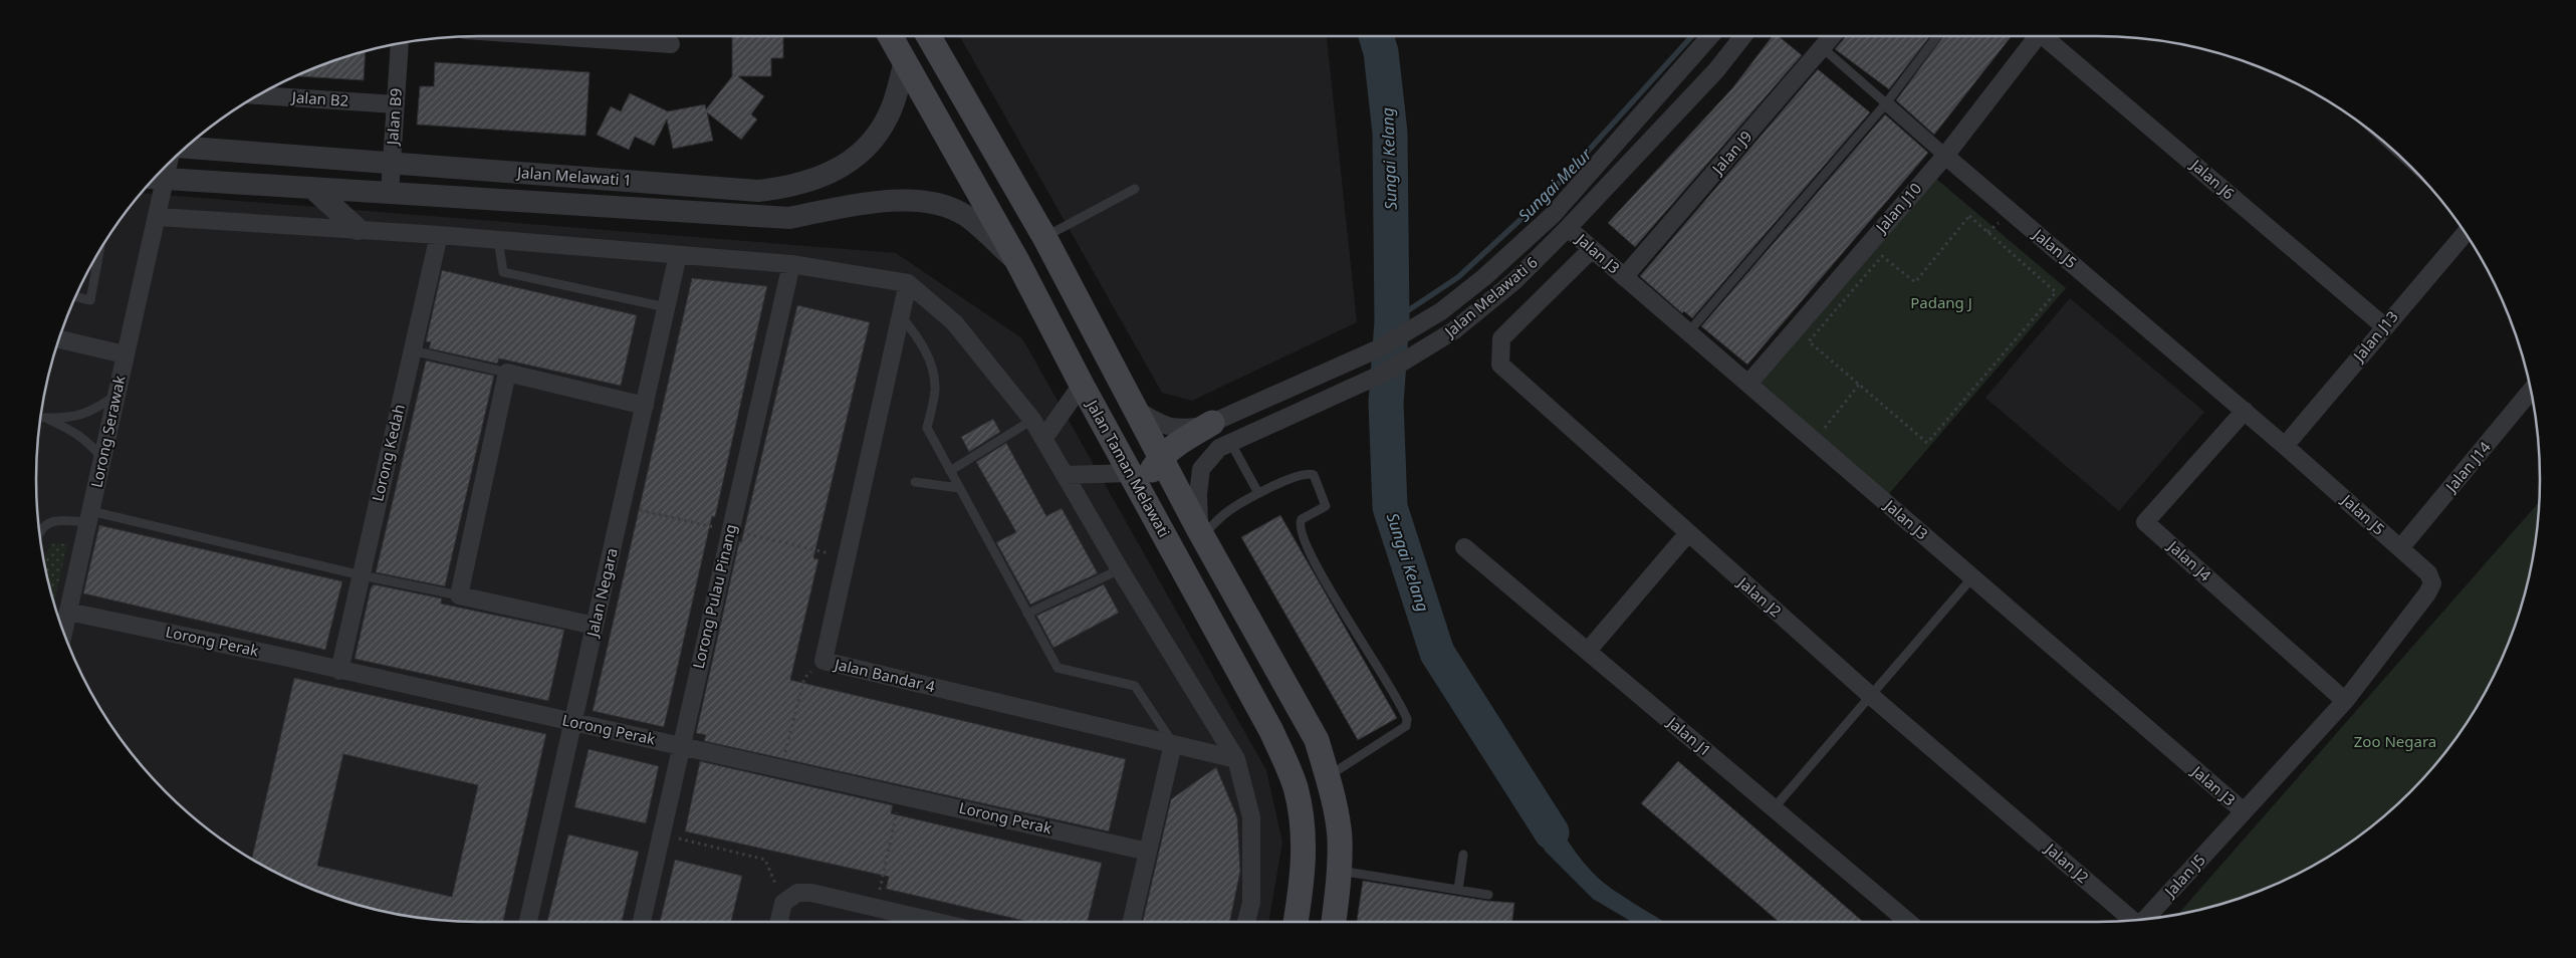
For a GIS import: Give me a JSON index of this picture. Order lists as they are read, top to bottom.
{
  "streets": {
    "main road": ["Jalan Taman Melawati"],
    "street": [
      "Jalan B2",
      "Jalan B9",
      "Jalan J9",
      "Jalan Melawati 1",
      "Jalan J6",
      "Jalan J10",
      "Jalan J5",
      "Jalan J3",
      "Jalan Melawati 6",
      "Jalan J13",
      "Lorong Serawak",
      "Lorong Kedah",
      "Jalan J14",
      "Jalan J4",
      "Jalan Negara",
      "Lorong Pulau Pinang",
      "Jalan J2",
      "Lorong Perak",
      "Jalan Bandar 4",
      "Jalan J1"
    ]
  },
  "crossings": [
    ["Jalan B2", "Jalan B9"],
    ["Jalan B9", "Jalan Melawati 1"],
    ["Jalan J9", "Jalan J3"],
    ["Jalan Melawati 1", "Lorong Serawak"],
    ["Jalan Melawati 1", "Jalan Taman Melawati"],
    ["Jalan J6", "Jalan J13"],
    ["Jalan J10", "Jalan J5"],
    ["Jalan J10", "Jalan J3"],
    ["Jalan J5", "Jalan J3"],
    ["Jalan J5", "Jalan J13"],
    ["Jalan J5", "Jalan J14"],
    ["Jalan J5", "Jalan J4"],
    ["Jalan J3", "Jalan Melawati 6"],
    ["Jalan J3", "Jalan J2"],
    ["Lorong Serawak", "Lorong Perak"],
    ["Lorong Kedah", "Lorong Perak"],
    ["Jalan Negara", "Lorong Perak"],
    ["Lorong Pulau Pinang", "Lorong Perak"]
  ],
  "water": ["Sungai Kelang", "Sungai Melur"],
  "parks": ["Padang J", "Zoo Negara"]
}
